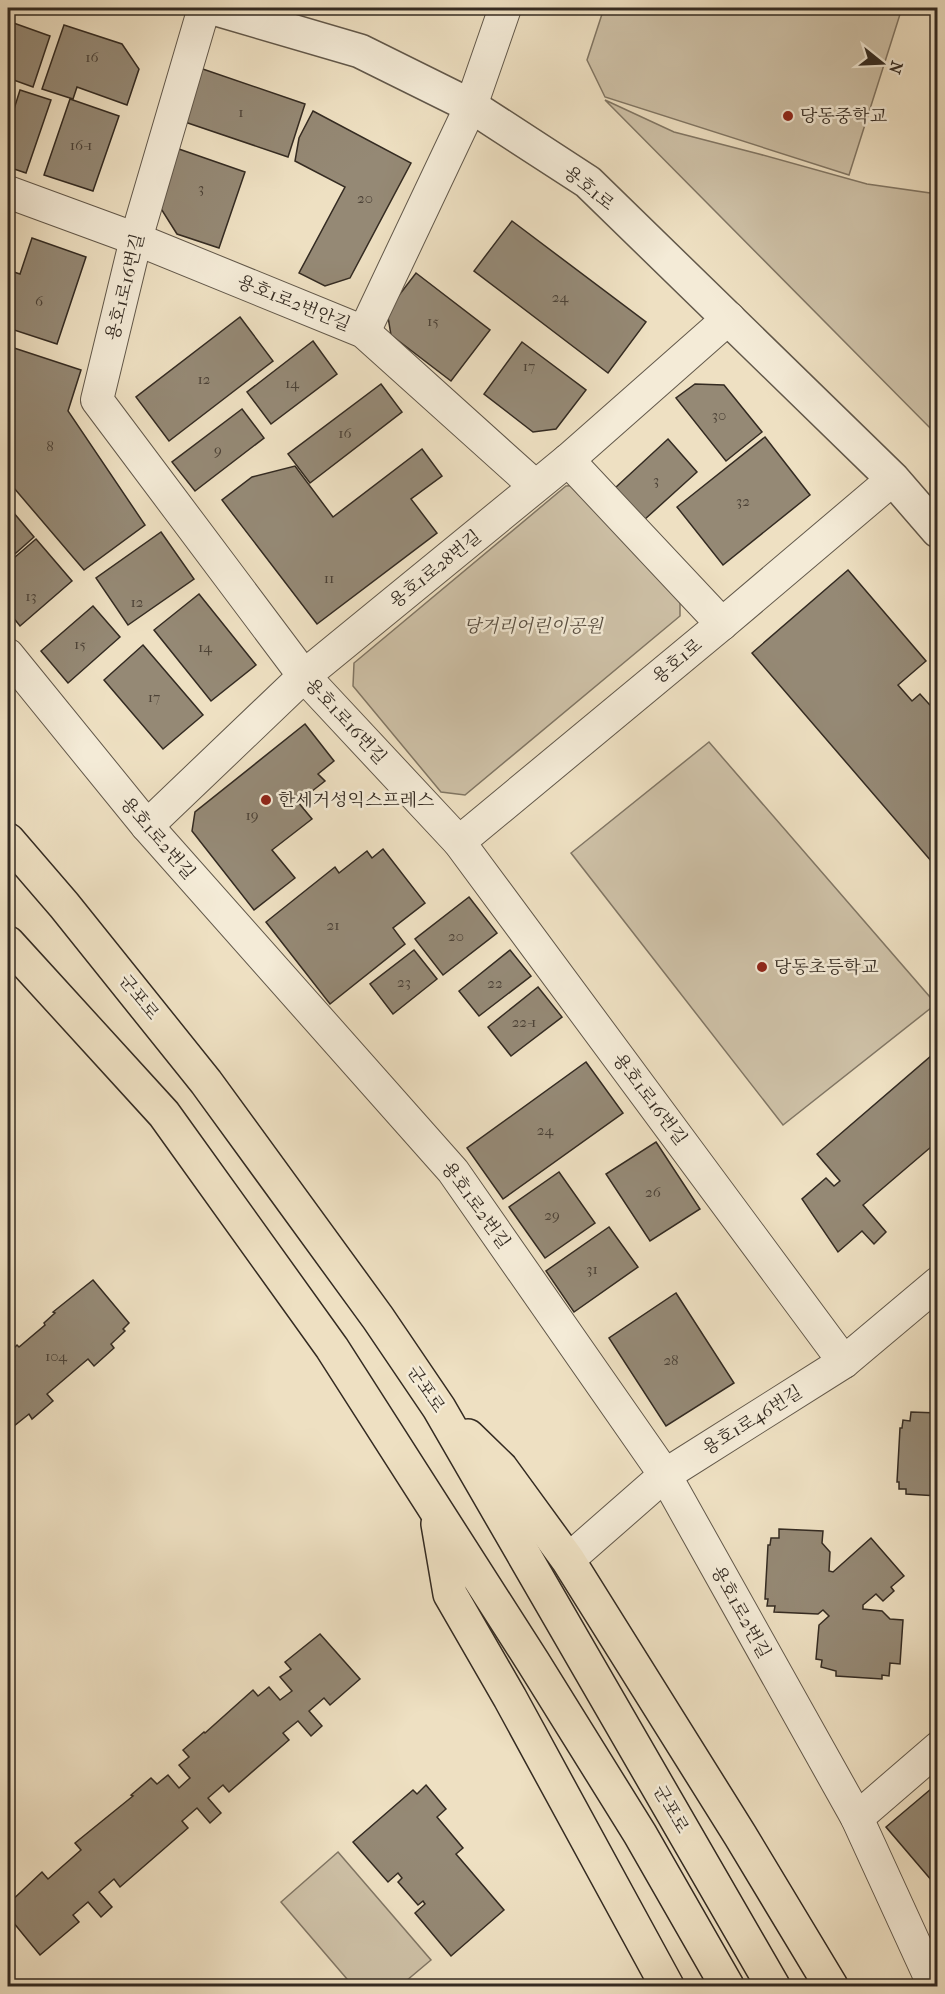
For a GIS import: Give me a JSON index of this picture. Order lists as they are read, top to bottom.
{
  "streets": {
    "main road": ["군포로"],
    "street": [
      "용호1로",
      "용호1로16번길",
      "용호1로2번안길",
      "용호1로28번길",
      "용호1로2번길",
      "용호1로46번길"
    ]
  },
  "crossings": [
    ["용호1로", "용호1로16번길"],
    ["용호1로", "용호1로28번길"],
    ["용호1로16번길", "용호1로2번안길"],
    ["용호1로16번길", "용호1로28번길"],
    ["용호1로16번길", "용호1로46번길"],
    ["용호1로2번안길", "용호1로28번길"],
    ["용호1로28번길", "용호1로2번길"],
    ["용호1로2번길", "용호1로46번길"]
  ],
  "parks": ["당거리어린이공원"],
  "places": ["당동중학교", "한세거성익스프레스", "당동초등학교"],
  "house_numbers": [
    "16",
    "1",
    "16-1",
    "3",
    "20",
    "24",
    "6",
    "15",
    "17",
    "12",
    "14",
    "30",
    "16",
    "8",
    "9",
    "3",
    "32",
    "11",
    "13",
    "12",
    "15",
    "14",
    "17",
    "19",
    "21",
    "20",
    "23",
    "22",
    "22-1",
    "24",
    "26",
    "29",
    "31",
    "104",
    "28"
  ],
  "north": "right"
}
